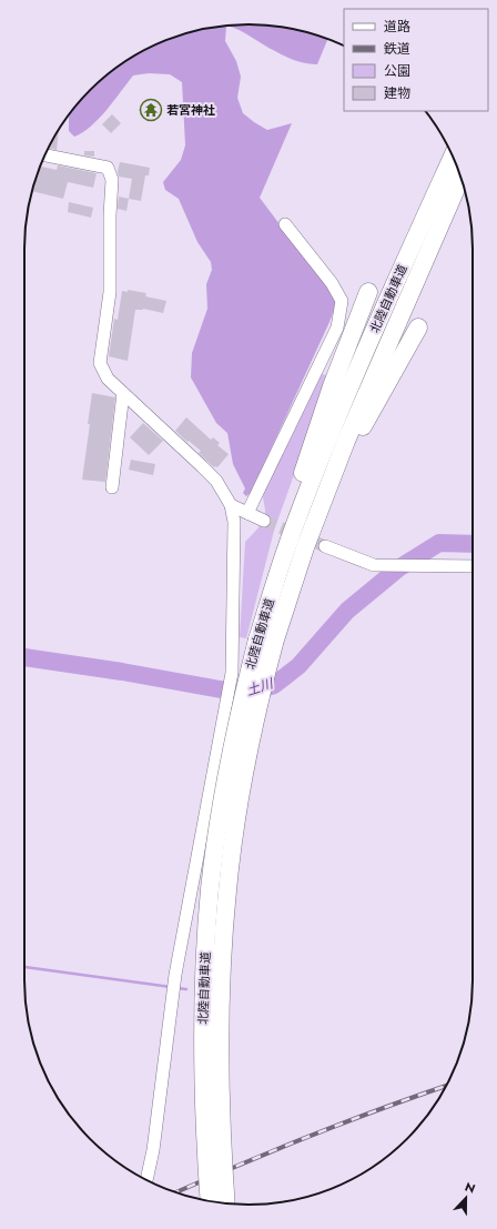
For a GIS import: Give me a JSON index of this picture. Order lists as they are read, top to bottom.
{
  "streets": {
    "highway": ["北陸自動車道"]
  },
  "water": ["土川"],
  "places": {
    "temple": ["若宮神社"]
  },
  "legend": [
    "道路",
    "鉄道",
    "公園",
    "建物"
  ],
  "north": "top"
}
